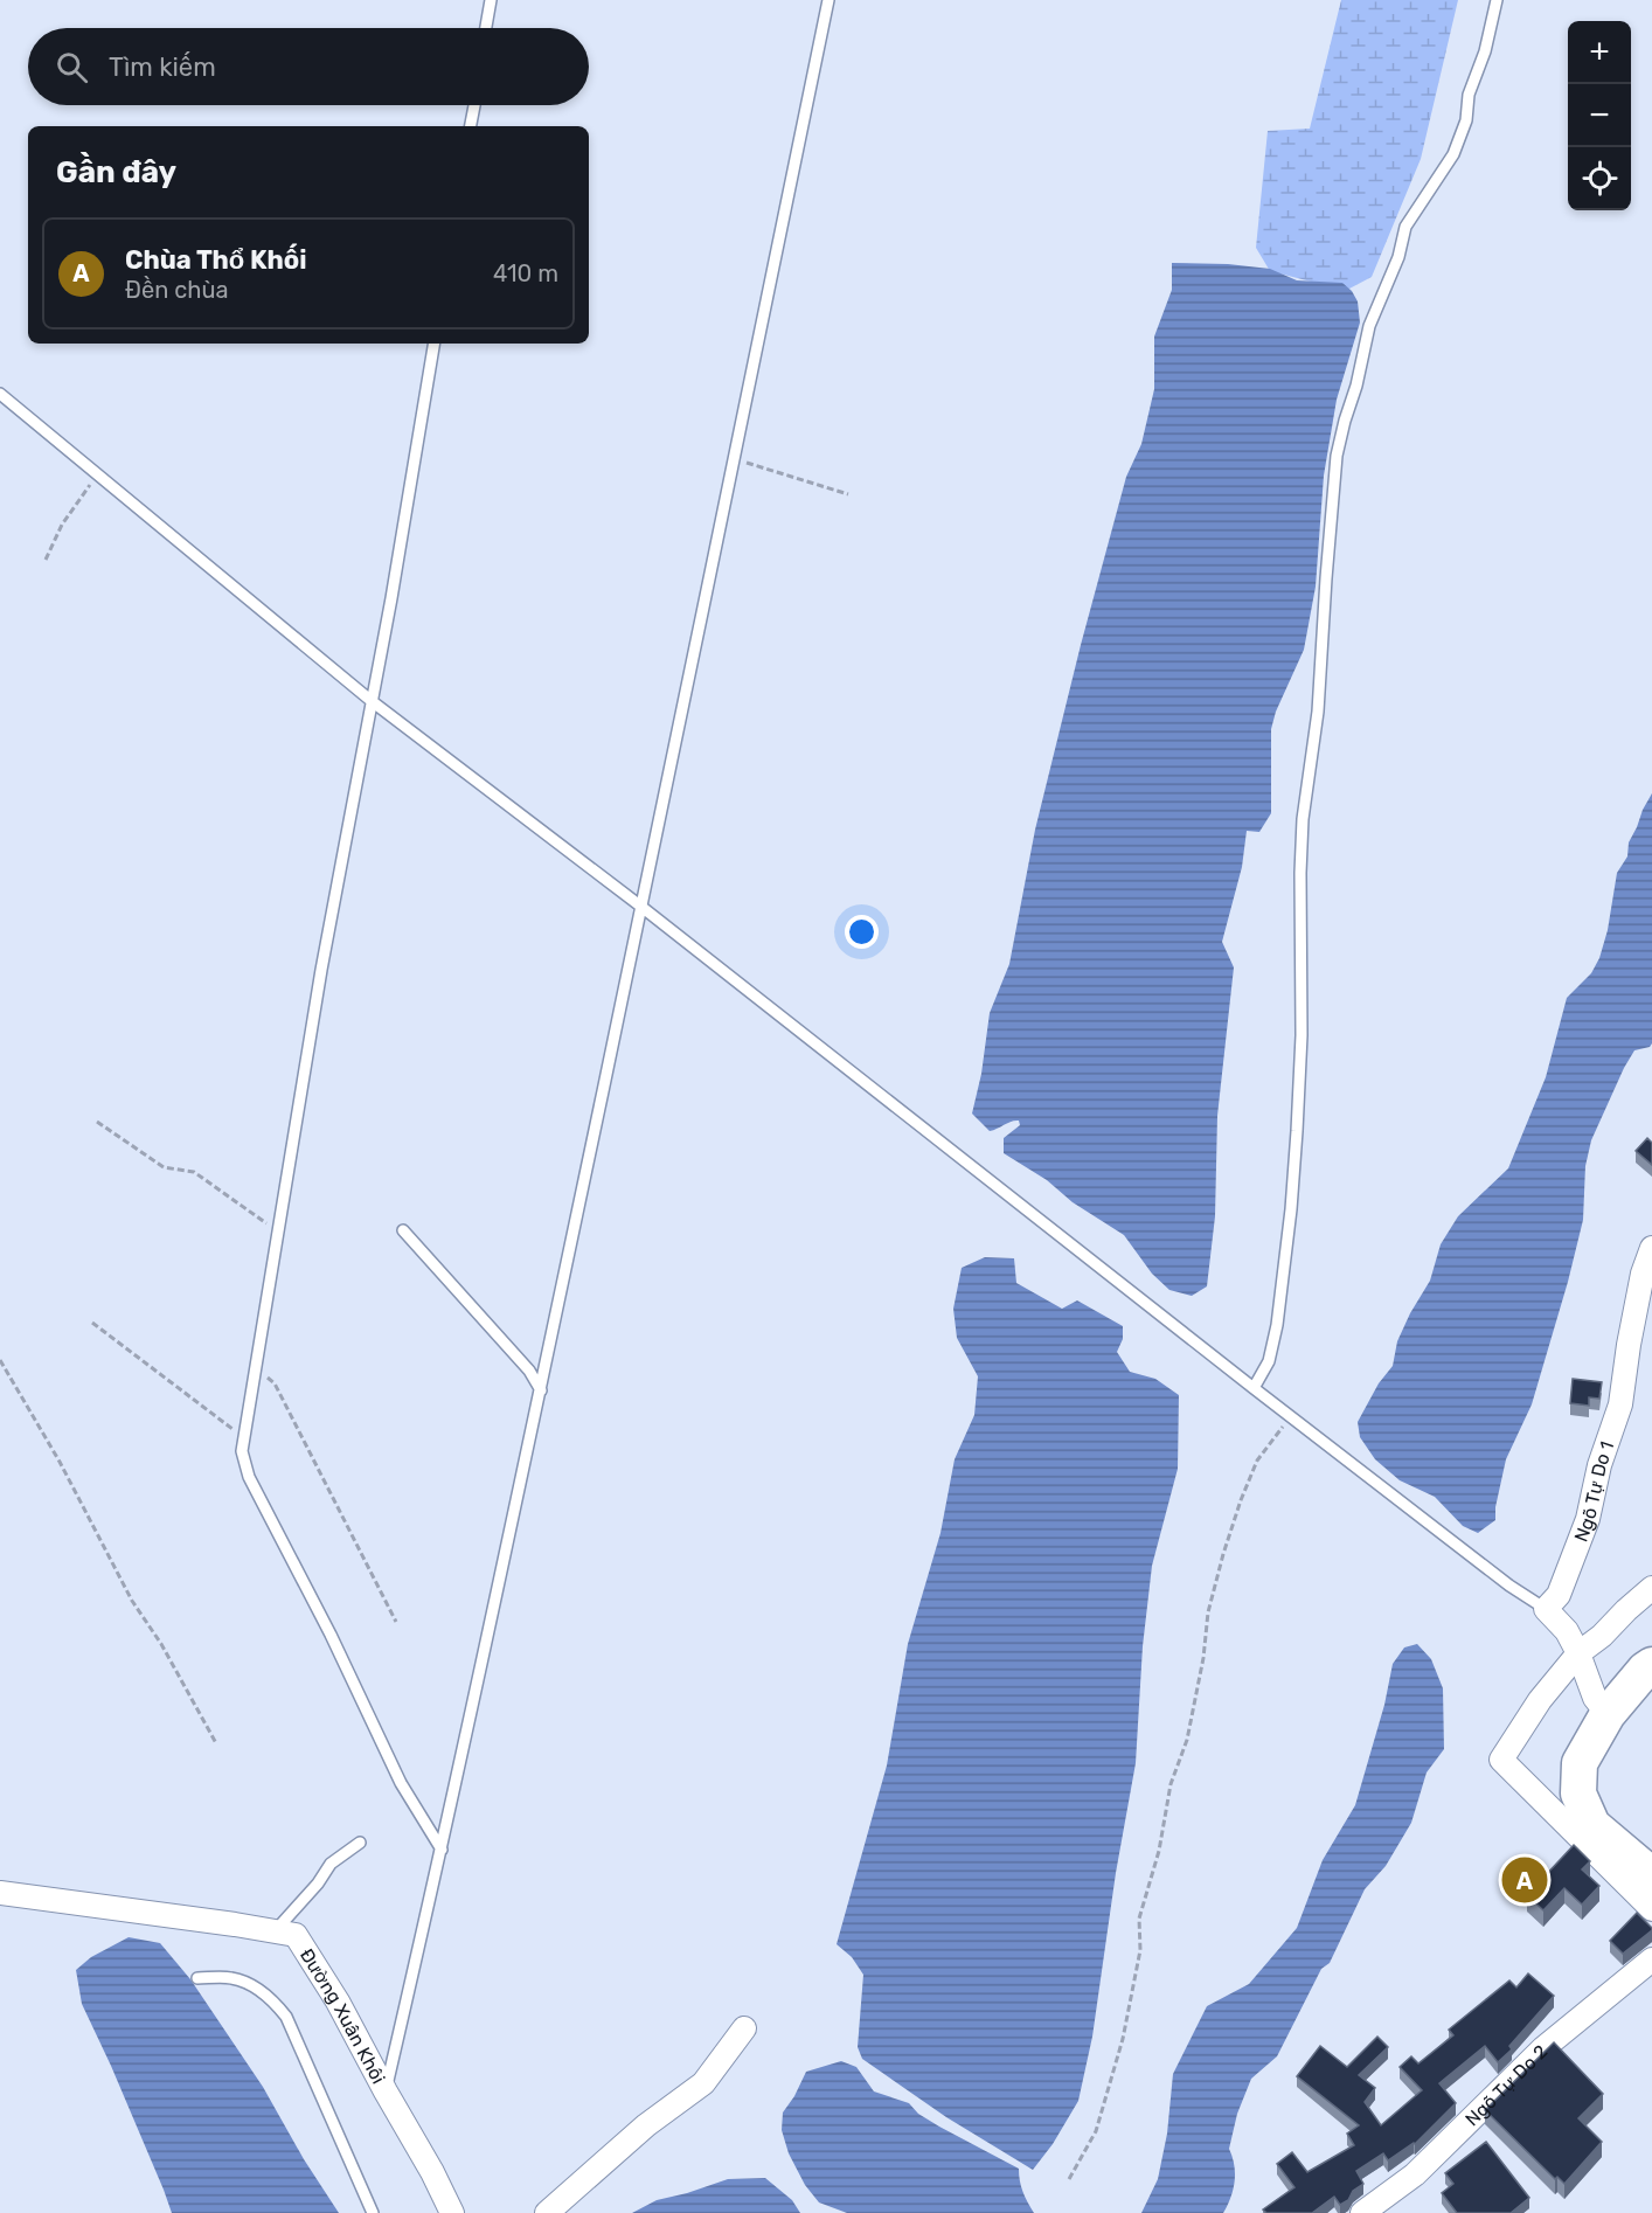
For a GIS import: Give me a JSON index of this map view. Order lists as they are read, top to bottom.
{
  "streets": {
    "street": ["Ngõ Tự Do 1", "Đường Xuân Khôi", "Ngõ Tự Do 2"]
  },
  "page": {
    "map_buttons": ["+", "−"],
    "search": "Tìm kiếm",
    "heading": "Gần đây",
    "list": [
      {
        "mark": "A",
        "name": "Chùa Thổ Khối",
        "note": "Đền chùa",
        "value": "410 m"
      }
    ],
    "pins": "A"
  }
}
